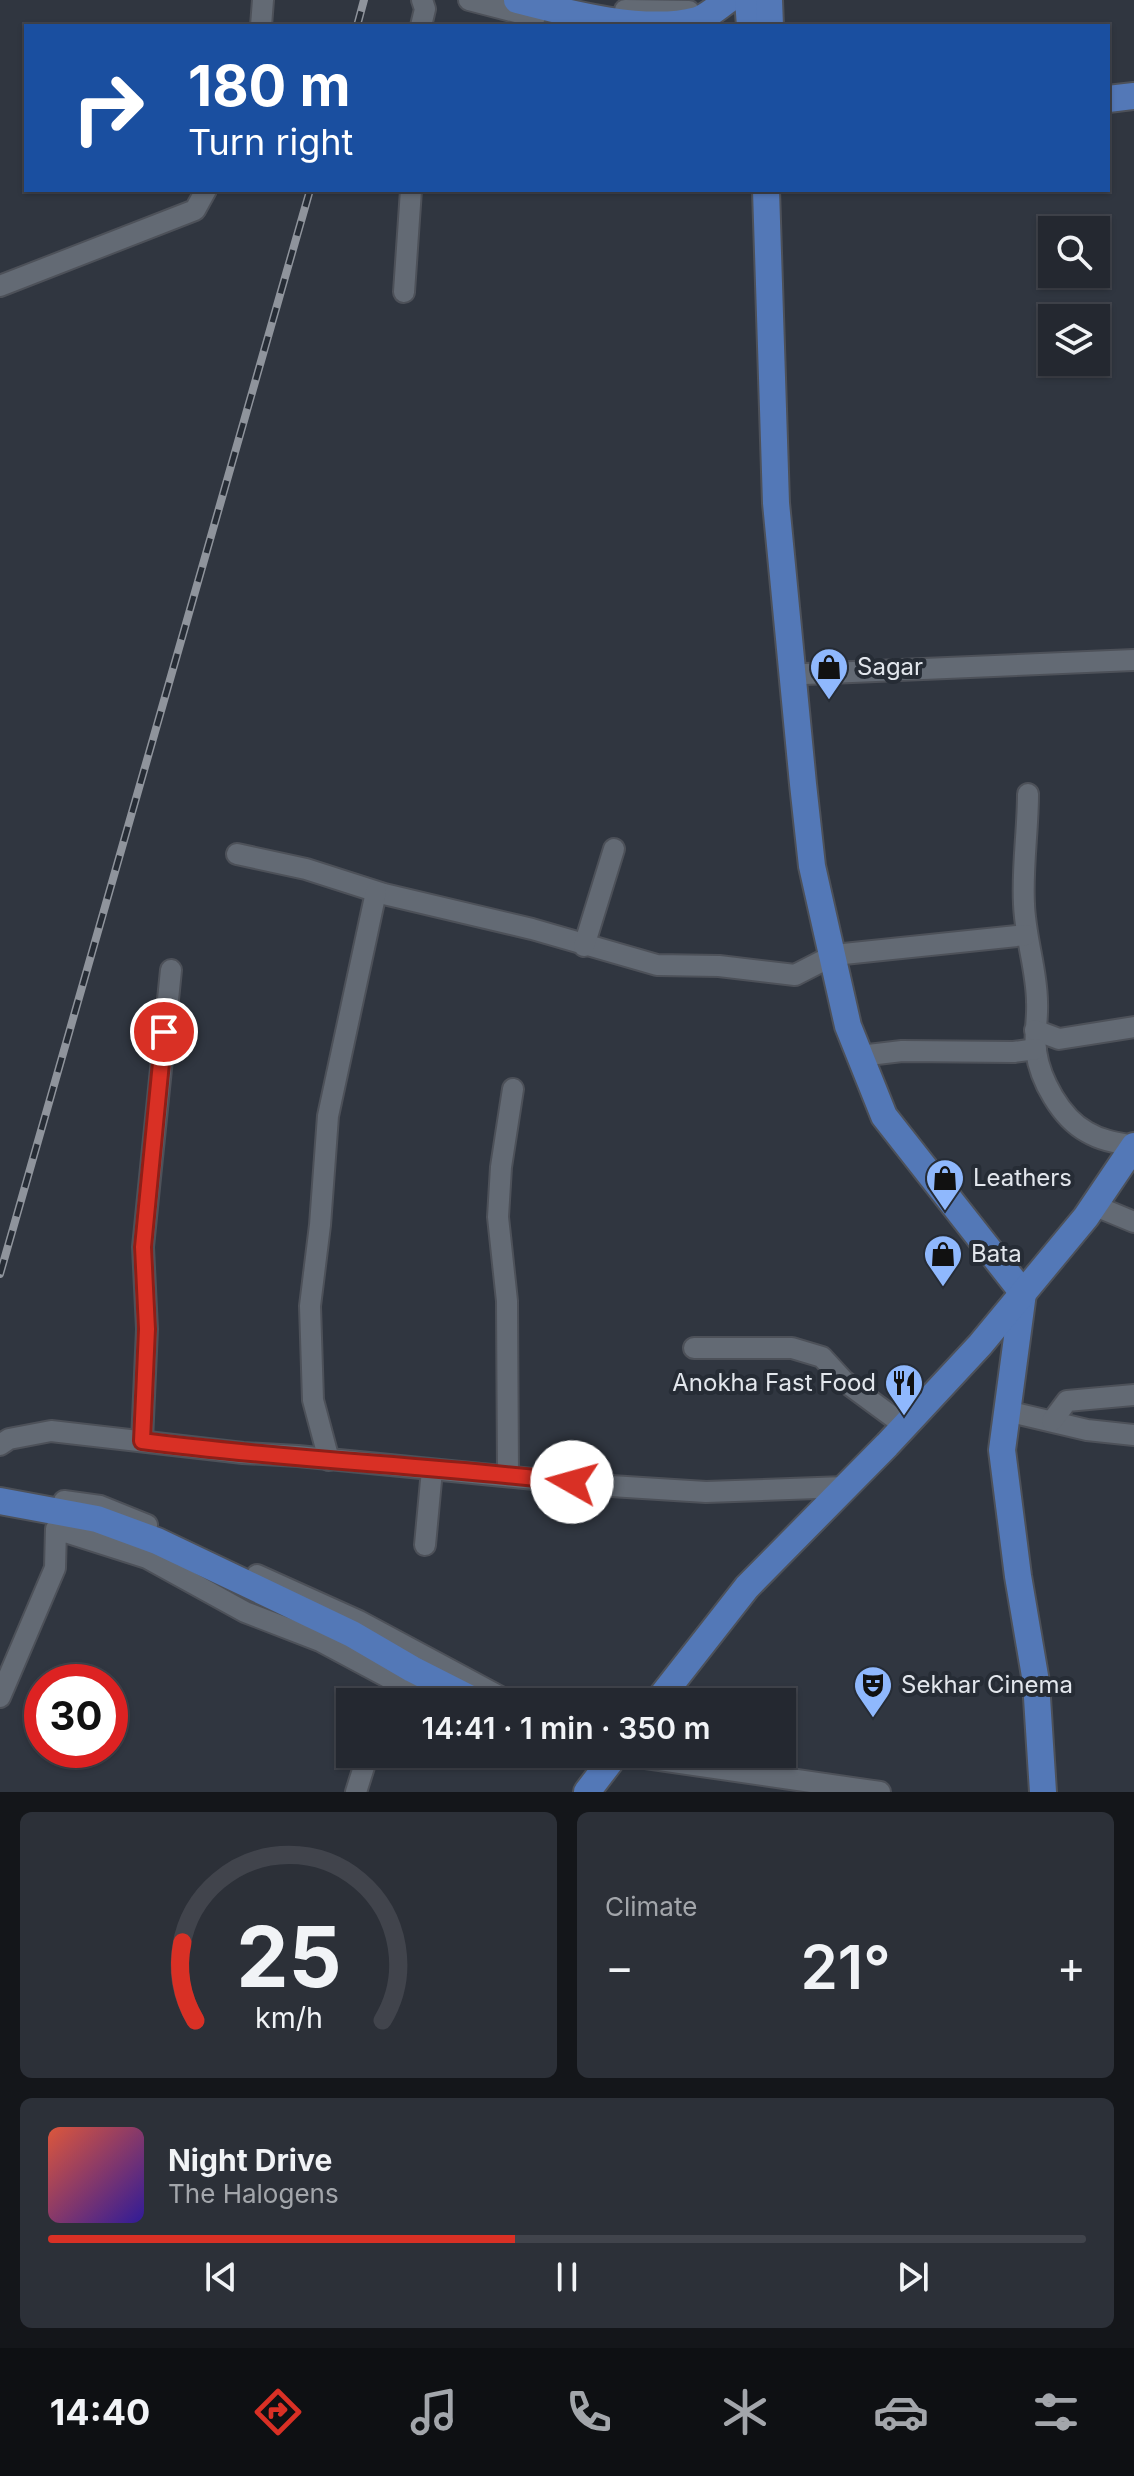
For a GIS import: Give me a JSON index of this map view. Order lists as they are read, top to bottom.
{
  "places": {
    "shop": ["Sagar", "Leathers", "Bata"],
    "restaurant": ["Anokha Fast Food"],
    "theatre": ["Sekhar Cinema"]
  },
  "page": {
    "turn": ["180 m", "Turn right"],
    "limit": "30",
    "trip": "14:41 · 1 min · 350 m",
    "tile": "Climate",
    "heat": ["−", "21°", "+"],
    "song": ["Night Drive", "The Halogens"],
    "tabs": "14:40",
    "gauge": ["25", "km/h"]
  }
}
